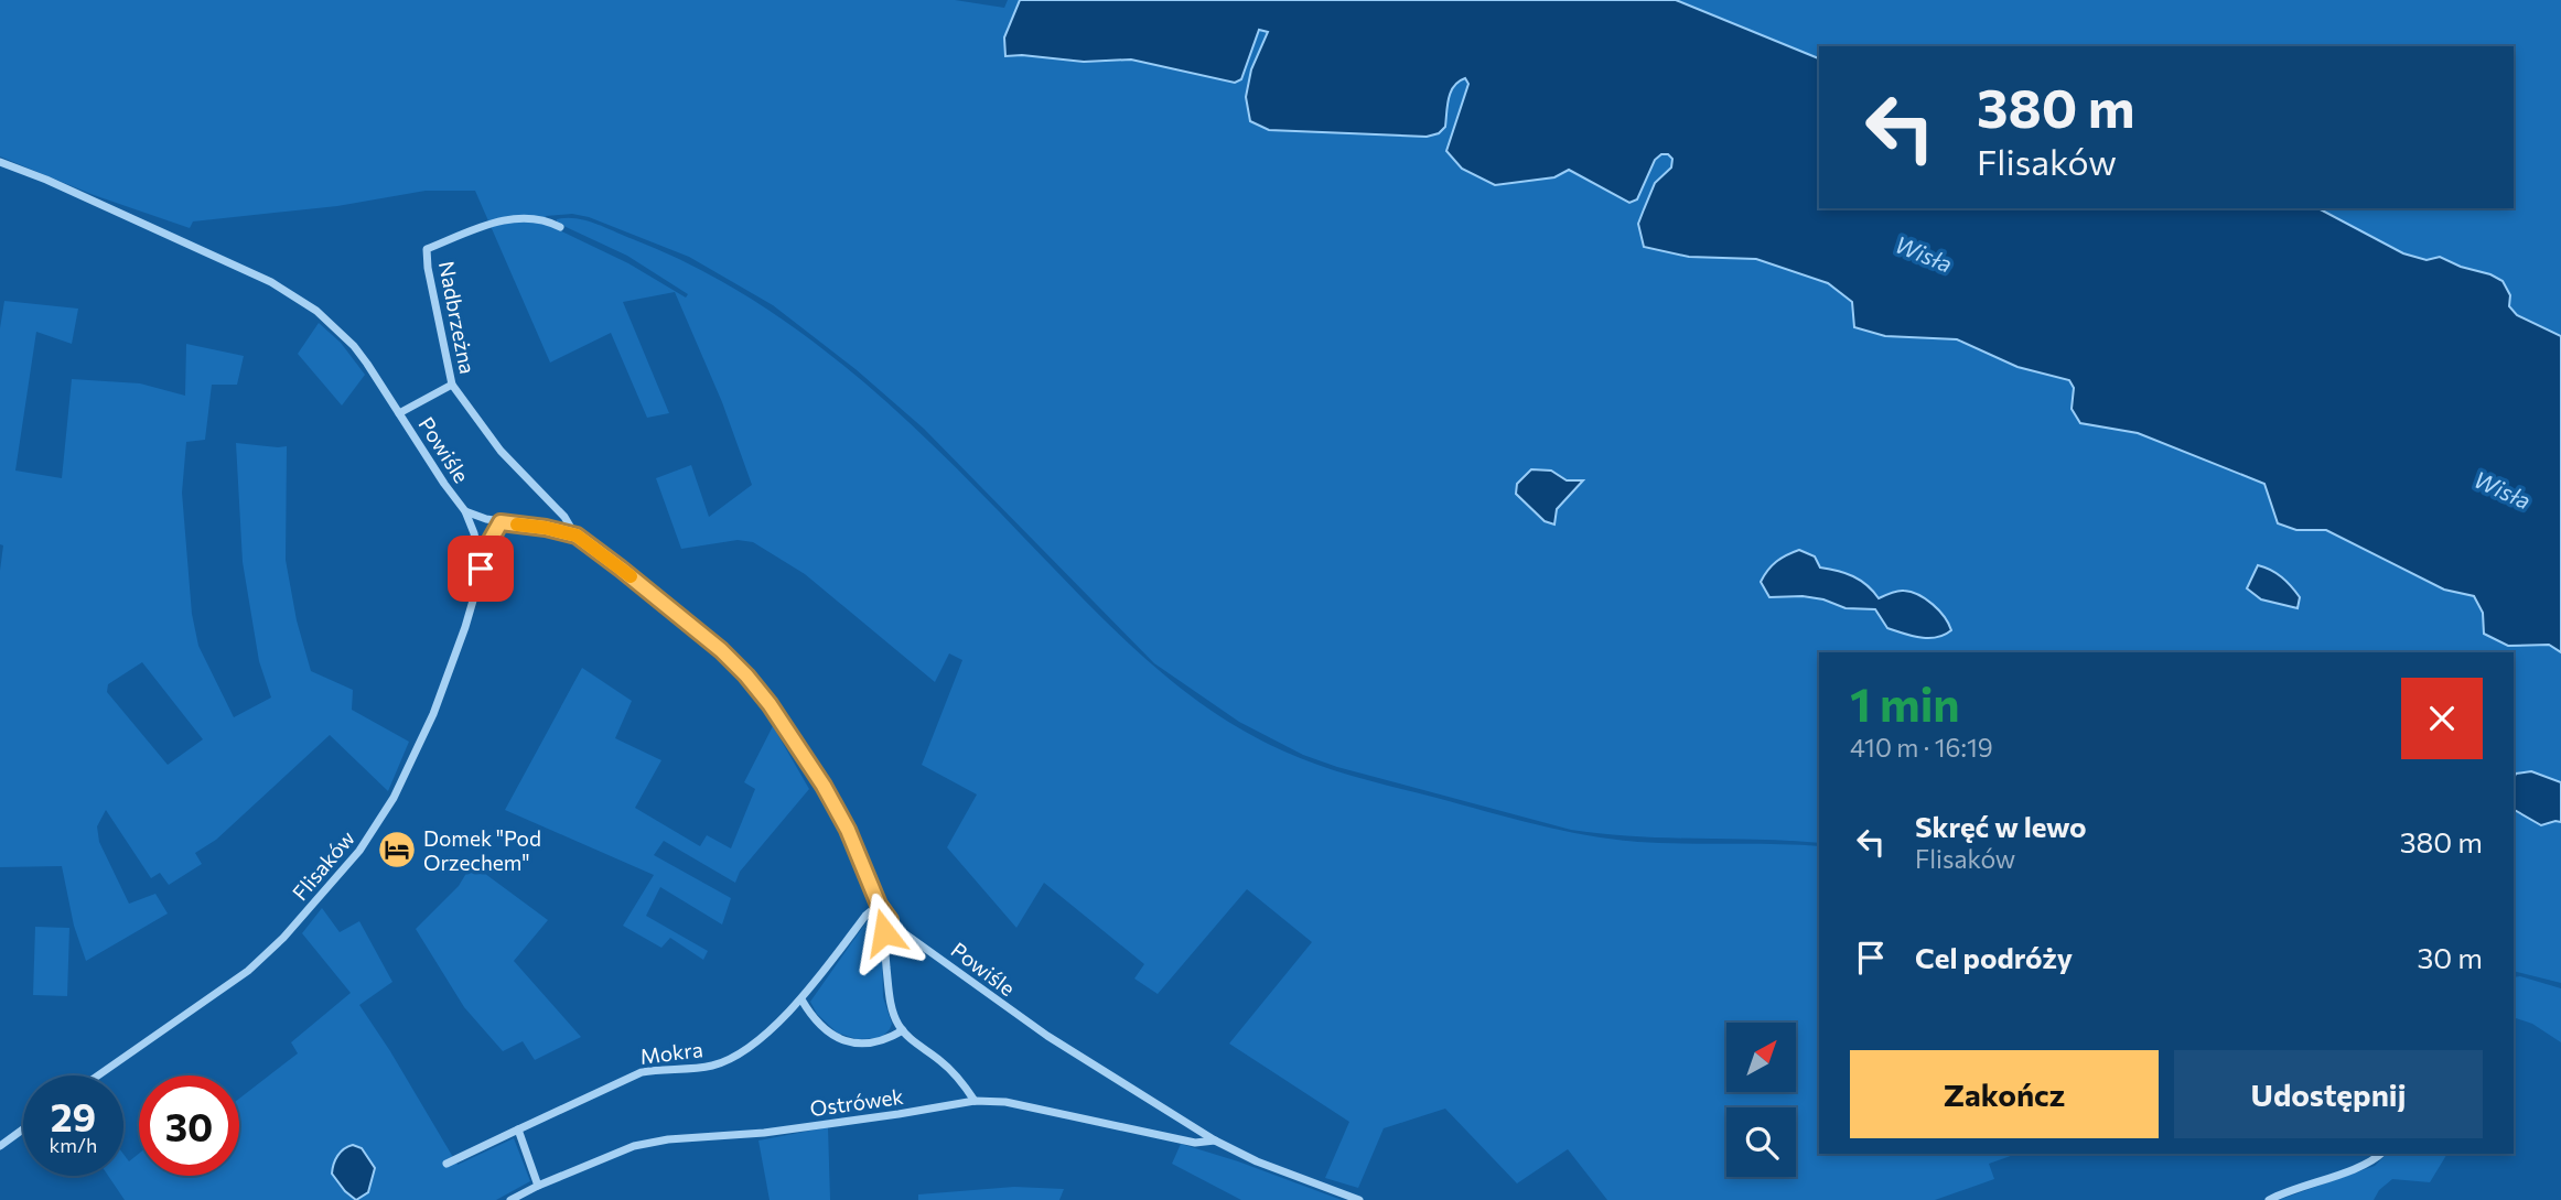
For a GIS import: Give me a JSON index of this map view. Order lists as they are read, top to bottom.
{
  "streets": {
    "street": [
      "Nadbrzeżna",
      "Powiśle",
      "Flisaków",
      "Mokra",
      "Ostrówek"
    ]
  },
  "crossings": [
    ["Nadbrzeżna", "Powiśle"],
    ["Powiśle", "Flisaków"],
    ["Powiśle", "Mokra"],
    ["Powiśle", "Ostrówek"]
  ],
  "water": ["Wisła"],
  "places": {
    "hotel": ["Domek \"Pod Orzechem\""]
  },
  "north": "top right",
  "page": {
    "turn": ["380 m", "Flisaków"],
    "heading": ["1 min", "410 m · 16:19"],
    "list": [
      {
        "name": "Skręć w lewo",
        "note": "Flisaków",
        "value": "380 m"
      },
      {
        "name": "Cel podróży",
        "value": "30 m"
      }
    ],
    "buttons": ["Zakończ", "Udostępnij"],
    "speed": "29 km/h",
    "limit": "30"
  }
}
